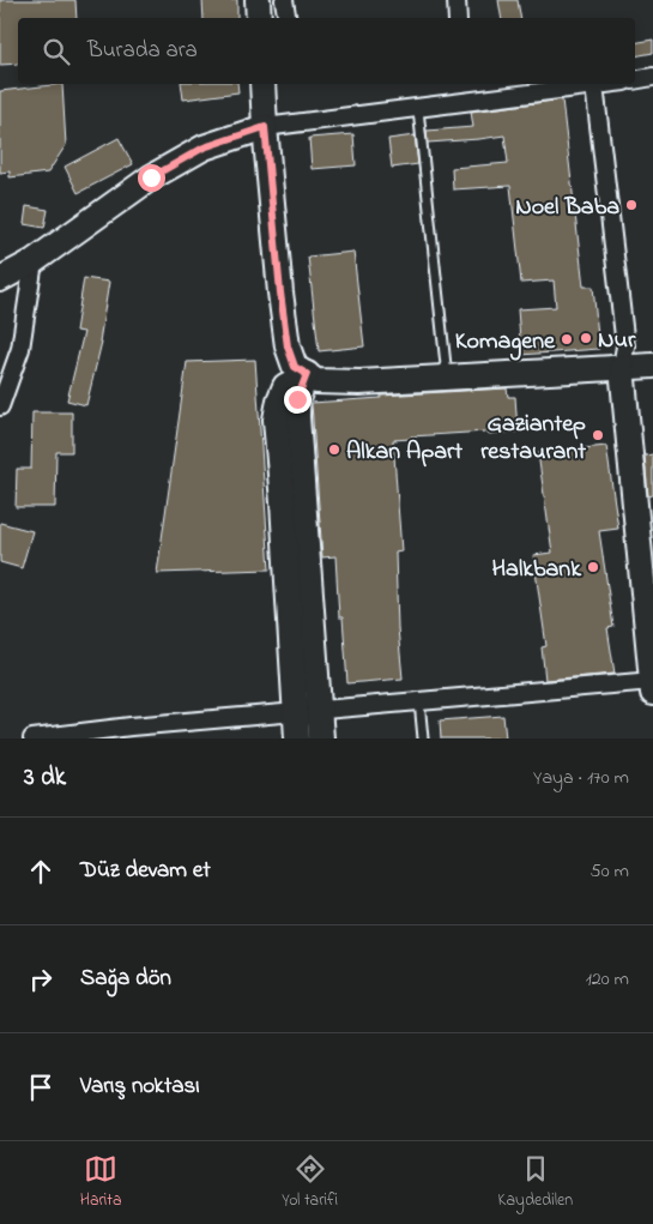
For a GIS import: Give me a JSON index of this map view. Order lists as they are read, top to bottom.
{
  "places": [
    "Noel Baba",
    "Nur",
    "Komagene",
    "Gaziantep restaurant",
    "Alkan Apart",
    "Halkbank"
  ],
  "page": {
    "search": "Burada ara",
    "heading": ["3 dk", "Yaya · 170 m"],
    "list": [
      ["Düz devam et", "50 m"],
      ["Sağa dön", "120 m"],
      "Varış noktası"
    ],
    "nav": ["Harita", "Yol tarifi", "Kaydedilen"]
  }
}
